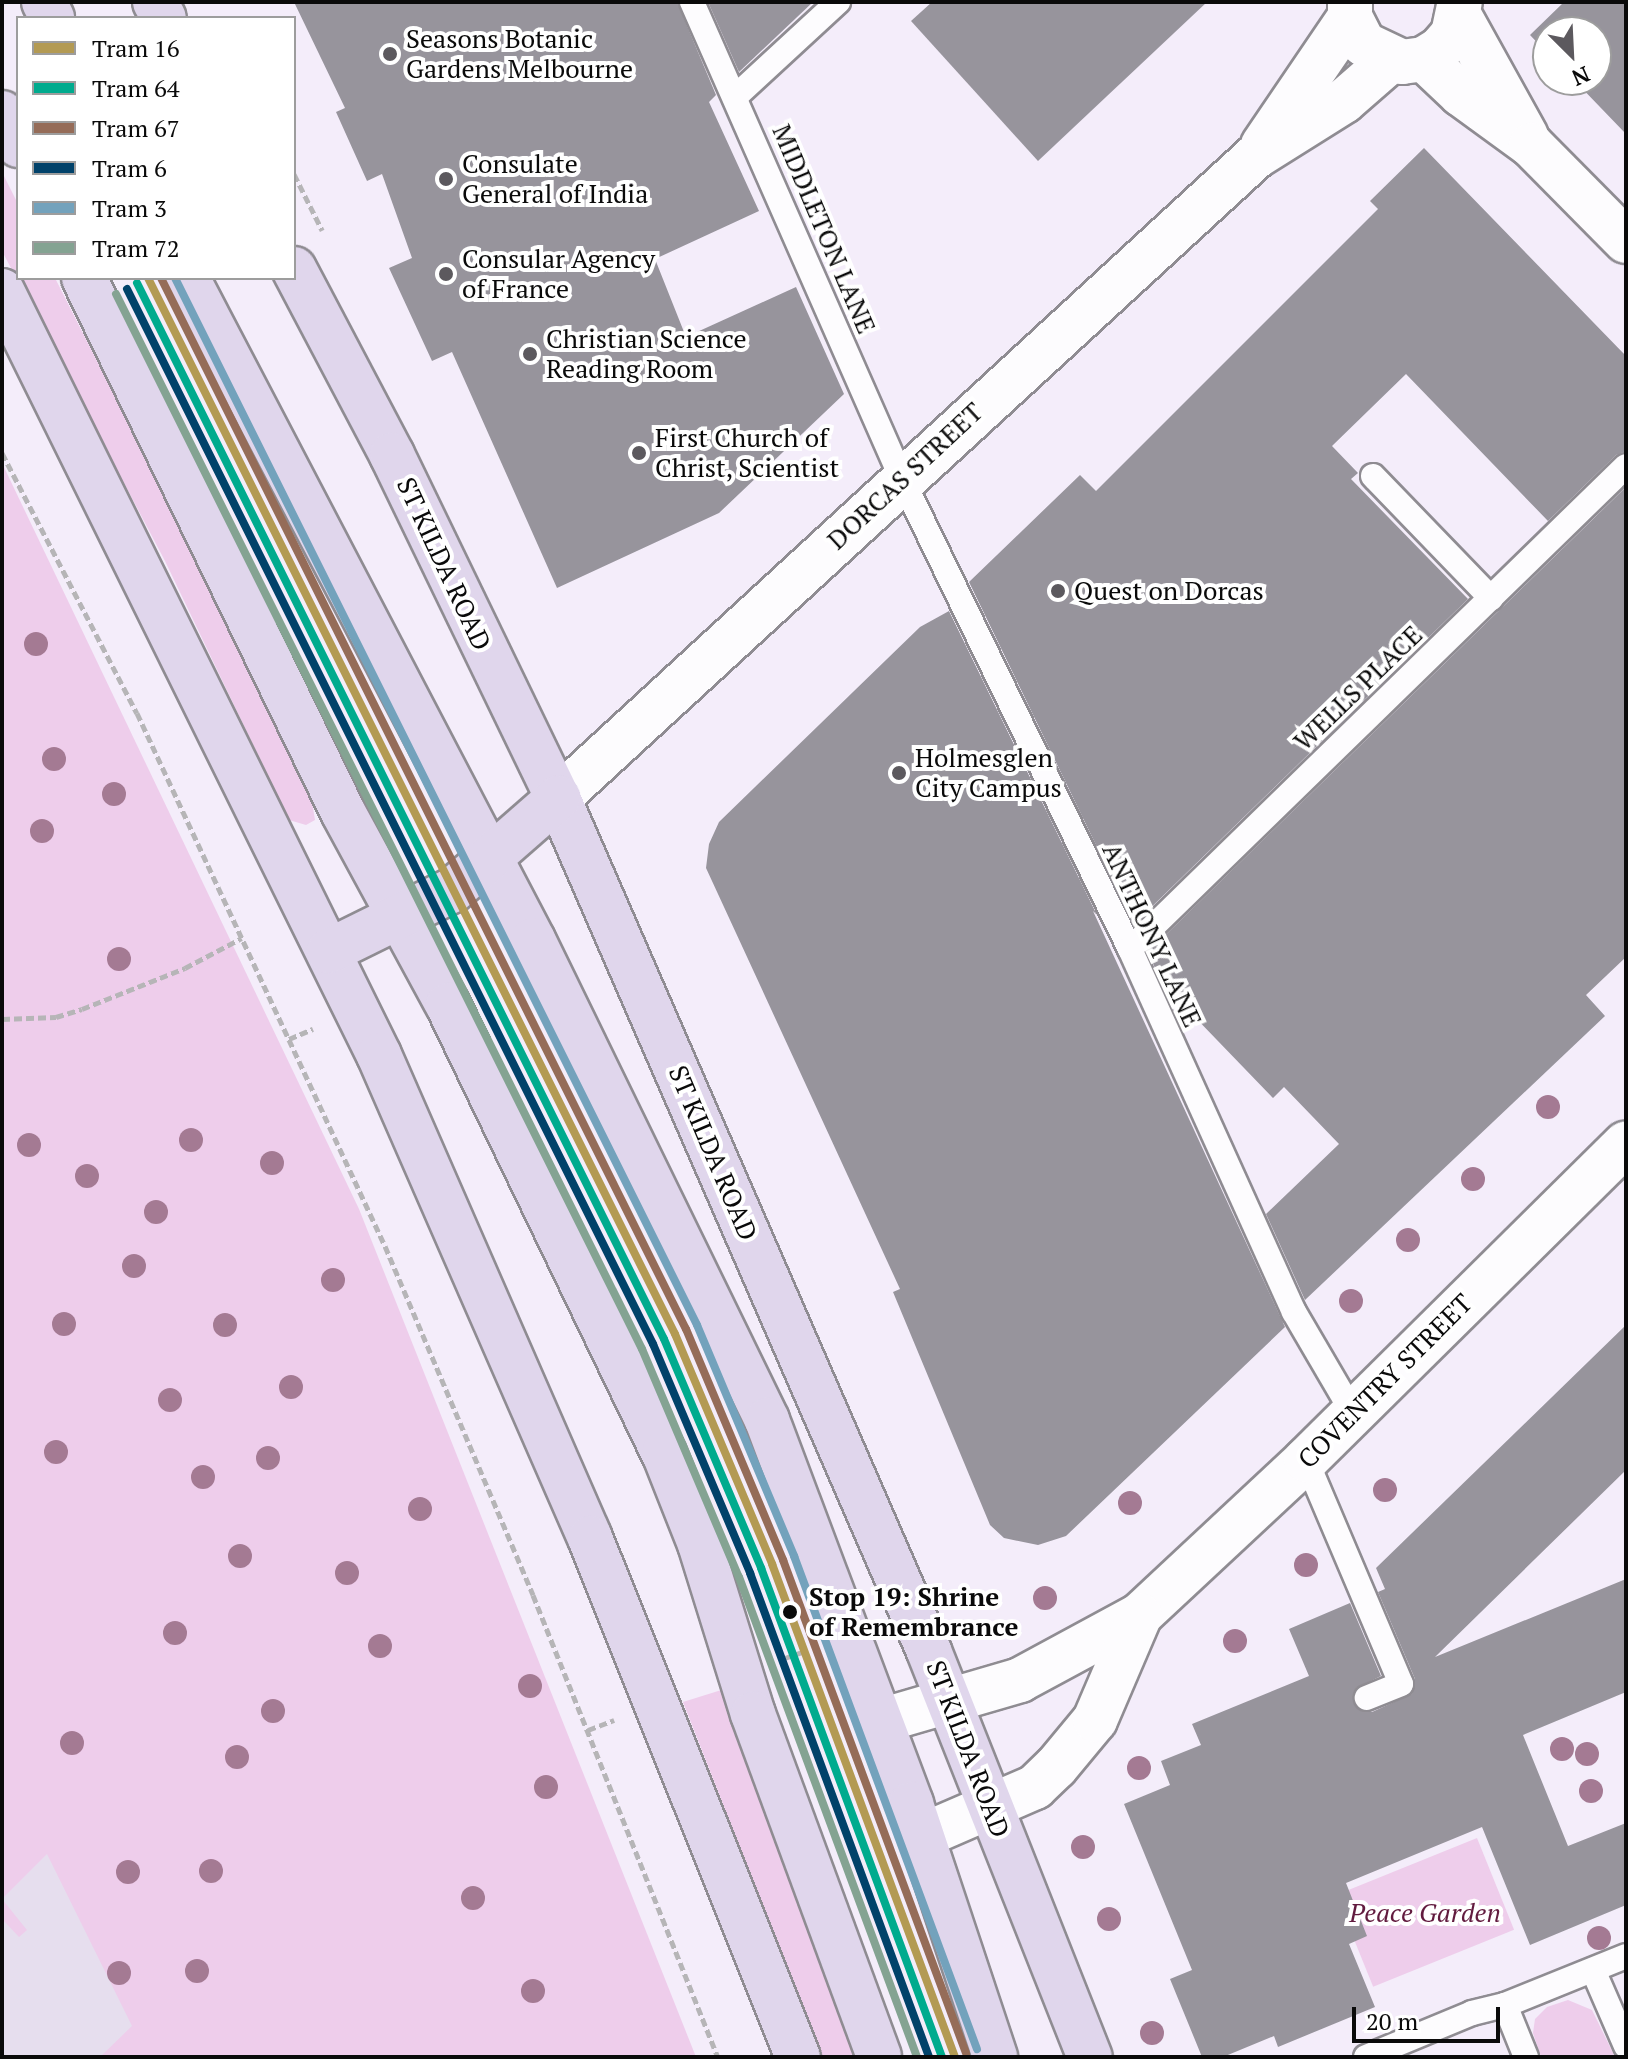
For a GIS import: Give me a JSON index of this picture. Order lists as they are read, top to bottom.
{
  "streets": {
    "main road": ["ST KILDA ROAD"],
    "street": ["DORCAS STREET", "COVENTRY STREET"],
    "lane": ["MIDDLETON LANE", "WELLS PLACE", "ANTHONY LANE"]
  },
  "crossings": [
    ["MIDDLETON LANE", "DORCAS STREET"],
    ["MIDDLETON LANE", "ANTHONY LANE"],
    ["DORCAS STREET", "ST KILDA ROAD"],
    ["DORCAS STREET", "ANTHONY LANE"],
    ["ST KILDA ROAD", "COVENTRY STREET"],
    ["WELLS PLACE", "ANTHONY LANE"],
    ["ANTHONY LANE", "COVENTRY STREET"]
  ],
  "parks": ["Peace Garden"],
  "places": [
    "Seasons Botanic Gardens Melbourne",
    "Consulate General of India",
    "Consular Agency of France",
    "Christian Science Reading Room",
    "First Church of Christ, Scientist",
    "Quest on Dorcas",
    "Holmesglen City Campus",
    "Stop 19: Shrine of Remembrance"
  ],
  "lines": [
    "tram line 16",
    "tram line 67",
    "tram line 3",
    "tram line 64",
    "tram line 6",
    "tram line 72"
  ],
  "legend": [
    "Tram 16",
    "Tram 64",
    "Tram 67",
    "Tram 6",
    "Tram 3",
    "Tram 72"
  ],
  "scale_bar": "20 m",
  "north": "bottom right"
}
